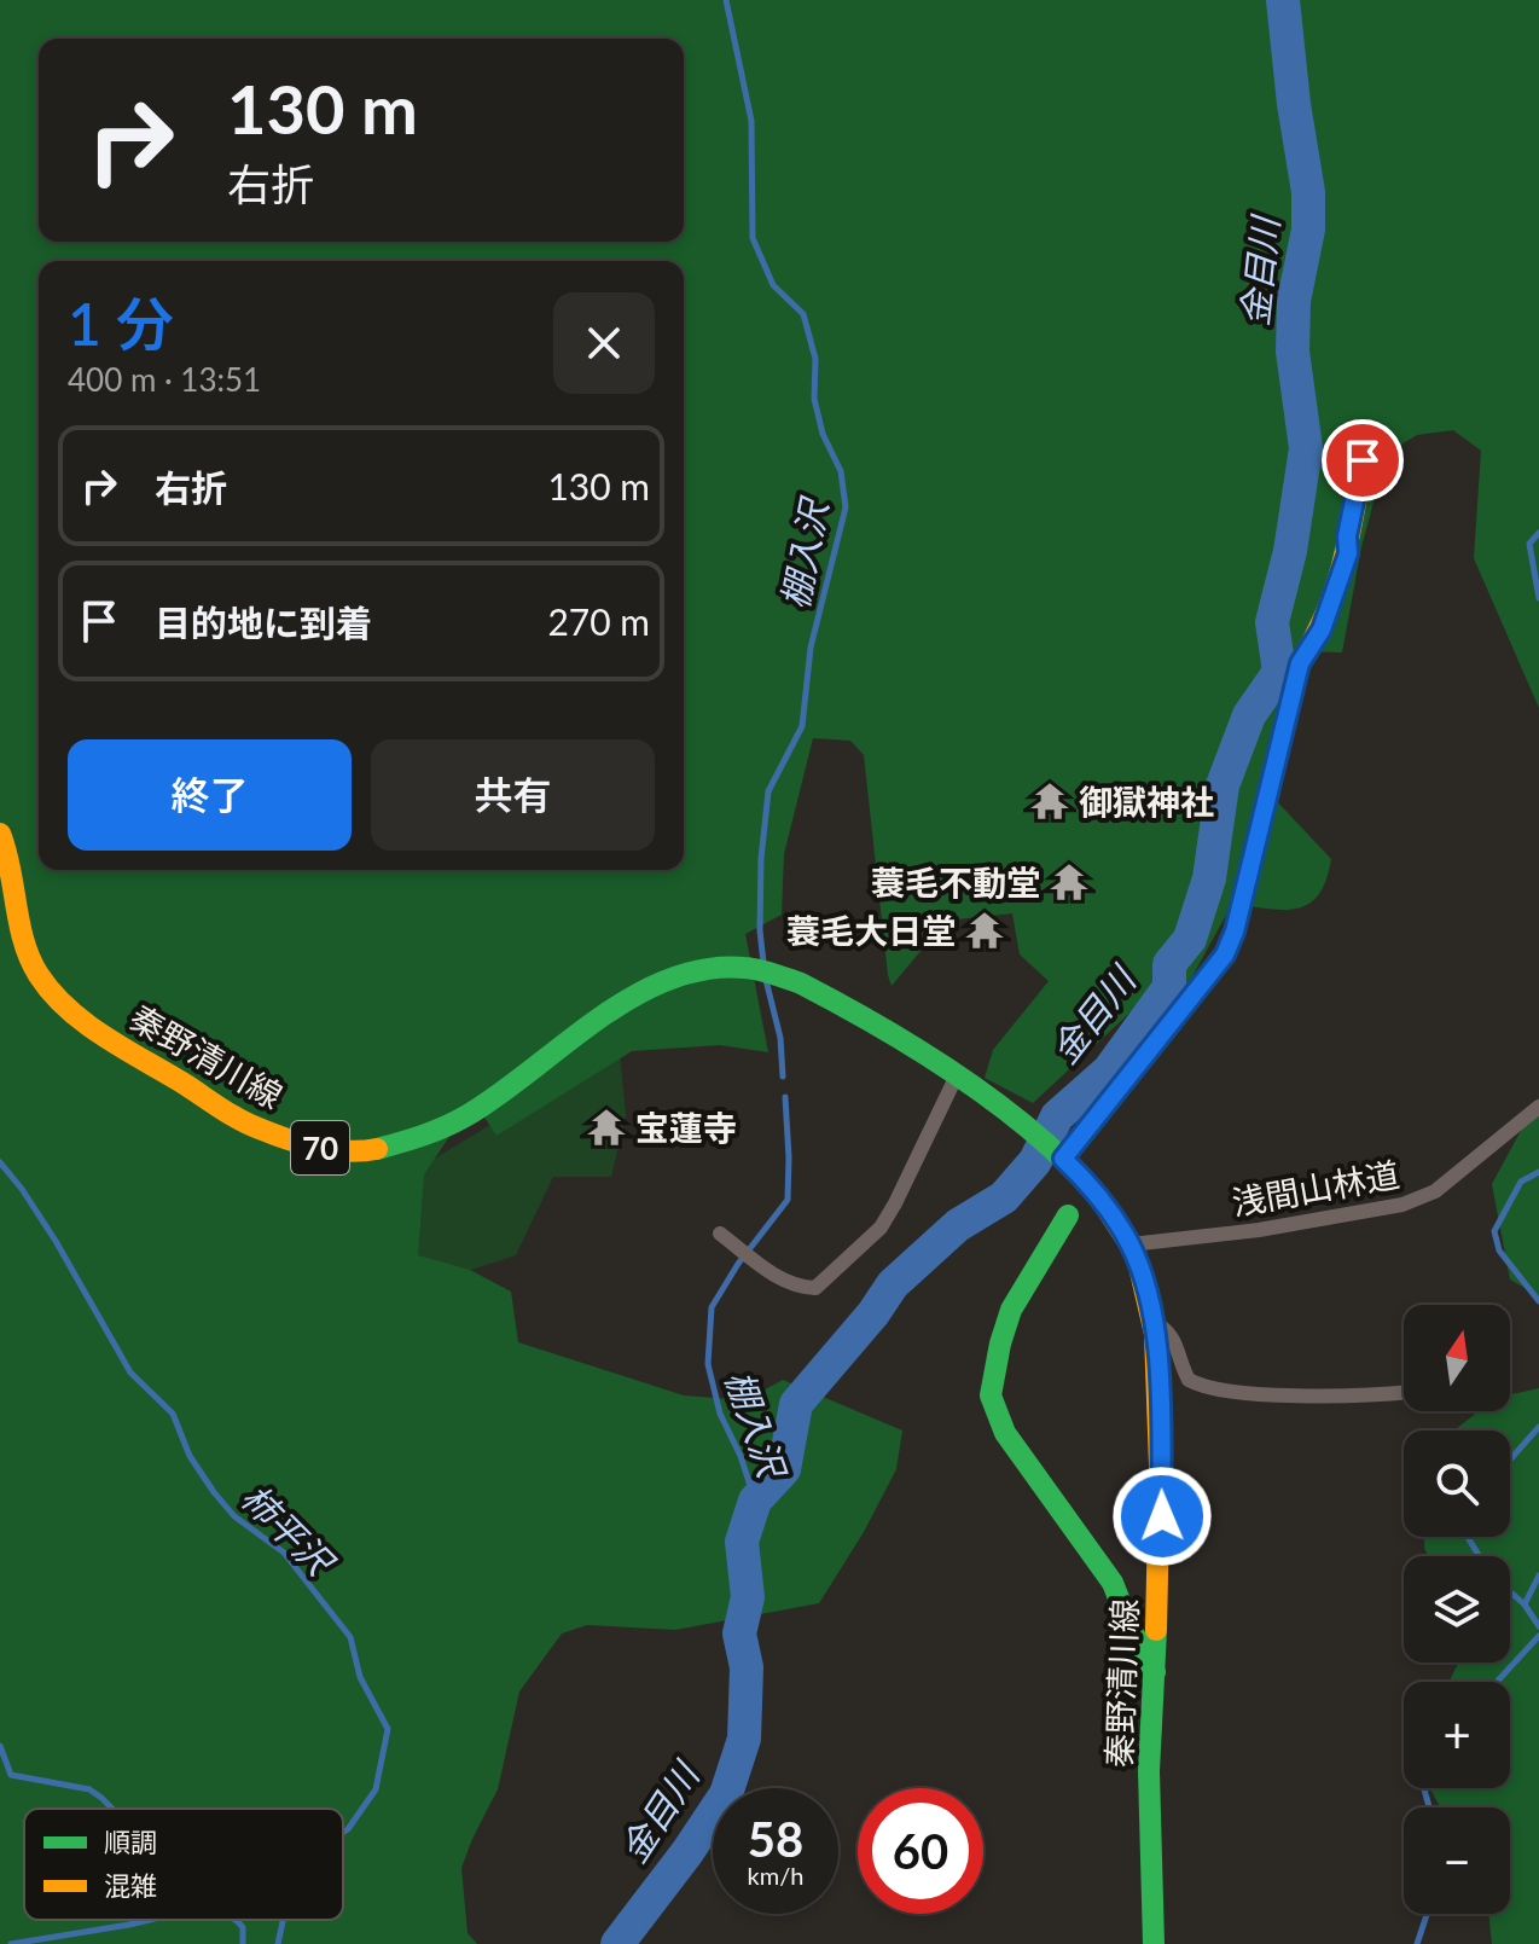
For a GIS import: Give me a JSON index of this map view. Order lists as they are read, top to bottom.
{
  "streets": {
    "main road": ["秦野清川線", "70"],
    "street": ["浅間山林道"]
  },
  "crossings": [
    ["秦野清川線", "浅間山林道"]
  ],
  "water": ["金目川", "棚入沢", "柿平沢"],
  "places": {
    "temple": [
      "御獄神社",
      "蓑毛不動堂",
      "蓑毛大日堂",
      "宝蓮寺"
    ]
  },
  "legend": ["順調", "混雑"],
  "north": "top",
  "page": {
    "turn": ["130 m", "右折"],
    "heading": ["1 分", "400 m · 13:51"],
    "list": [
      {
        "name": "右折",
        "value": "130 m"
      },
      {
        "name": "目的地に到着",
        "value": "270 m"
      }
    ],
    "buttons": ["終了", "共有"],
    "map_buttons": ["+", "−"],
    "speed": "58 km/h",
    "limit": "60"
  }
}
